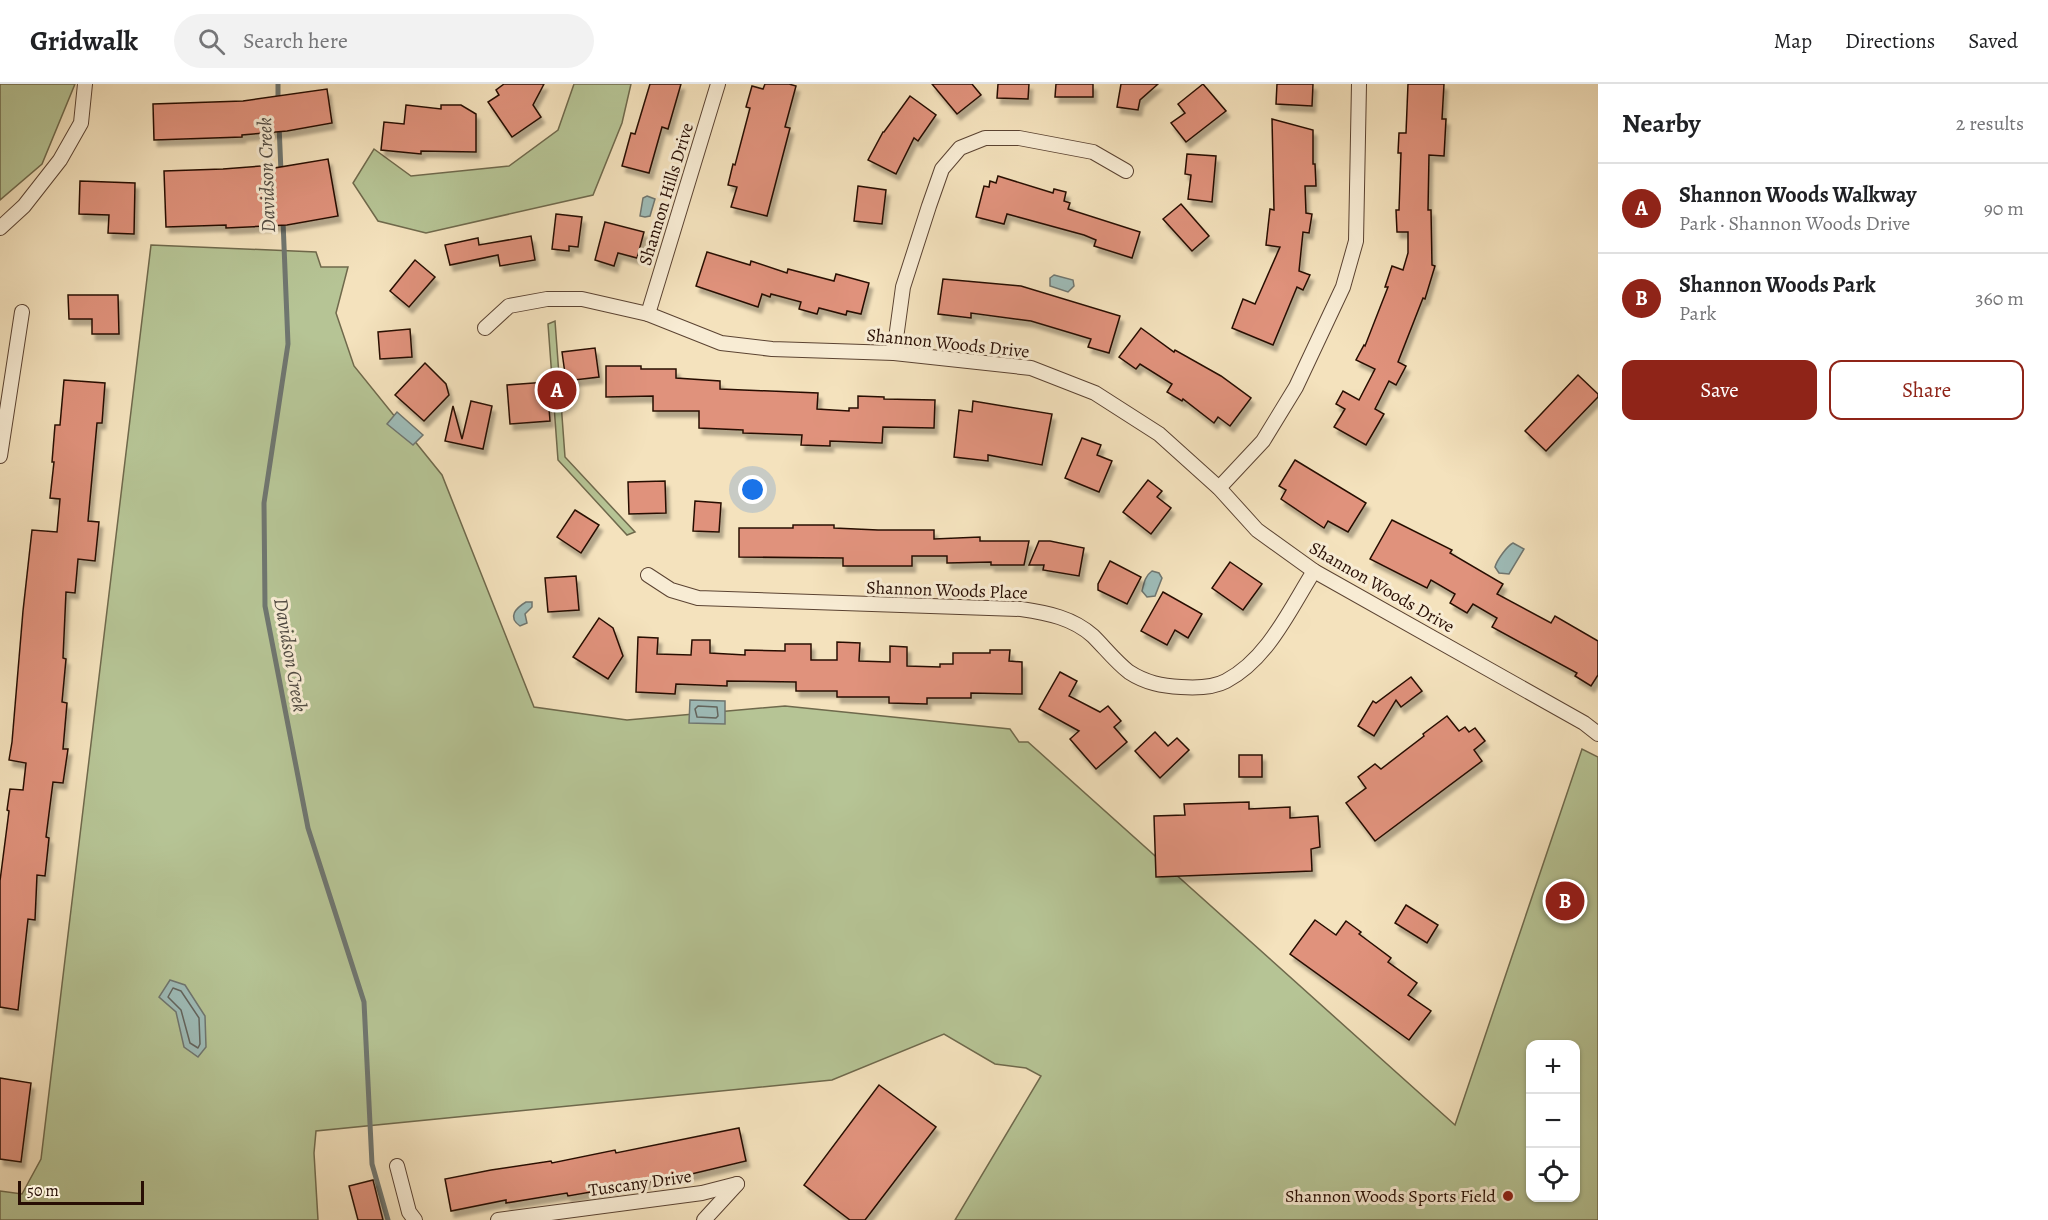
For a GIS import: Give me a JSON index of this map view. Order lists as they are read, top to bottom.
{
  "streets": {
    "street": [
      "Shannon Hills Drive",
      "Shannon Woods Drive",
      "Shannon Woods Place",
      "Tuscany Drive"
    ]
  },
  "crossings": [
    ["Shannon Hills Drive", "Shannon Woods Drive"],
    ["Shannon Woods Drive", "Shannon Woods Place"]
  ],
  "water": ["Davidson Creek"],
  "places": ["Shannon Woods Sports Field"],
  "scale_bar": "50 m",
  "page": {
    "header": "Gridwalk",
    "search": "Search here",
    "nav": ["Map", "Directions", "Saved"],
    "heading": ["Nearby", "2 results"],
    "list": [
      {
        "mark": "A",
        "name": "Shannon Woods Walkway",
        "note": "Park · Shannon Woods Drive",
        "value": "90 m"
      },
      {
        "mark": "B",
        "name": "Shannon Woods Park",
        "note": "Park",
        "value": "360 m"
      }
    ],
    "buttons": ["Save", "Share"],
    "pins": ["A", "B"],
    "map_buttons": ["+", "−"],
    "scale": "50 m"
  }
}
